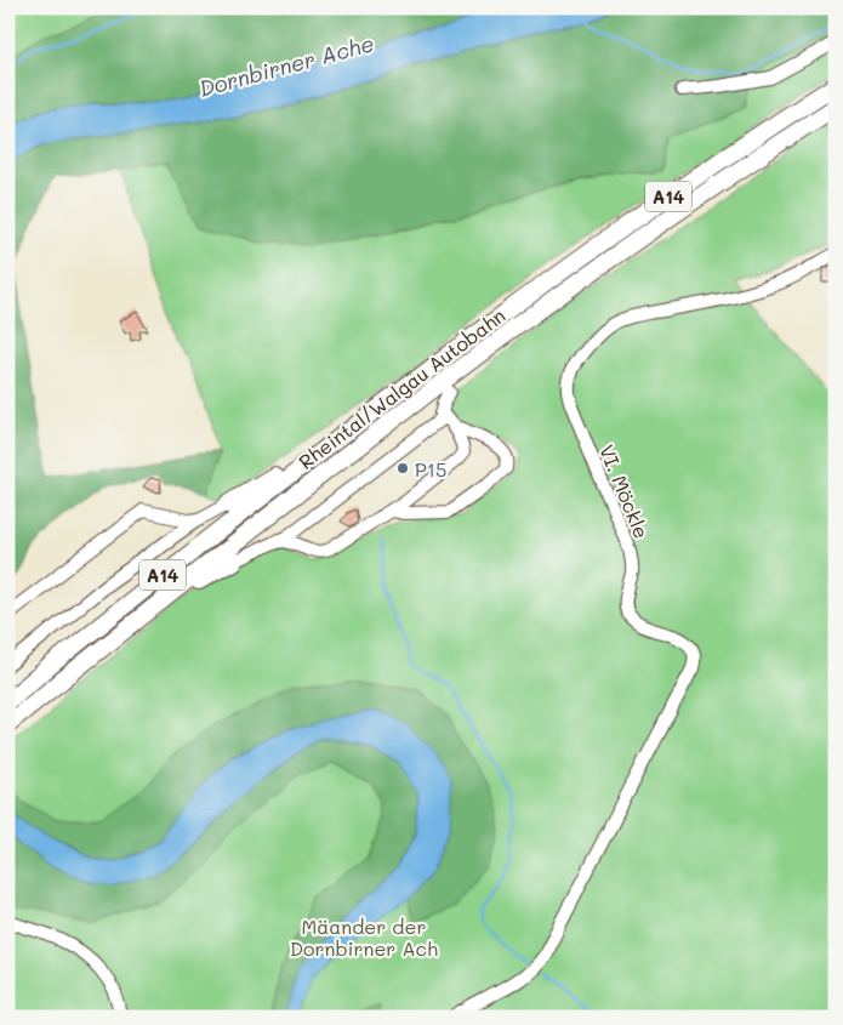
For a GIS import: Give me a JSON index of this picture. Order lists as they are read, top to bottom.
{
  "streets": {
    "highway": ["A14", "Rheintal/Walgau Autobahn"],
    "street": ["VI. Möckle"]
  },
  "water": ["Dornbirner Ache"],
  "parks": ["Mäander der Dornbirner Ach"],
  "places": ["P15"]
}
